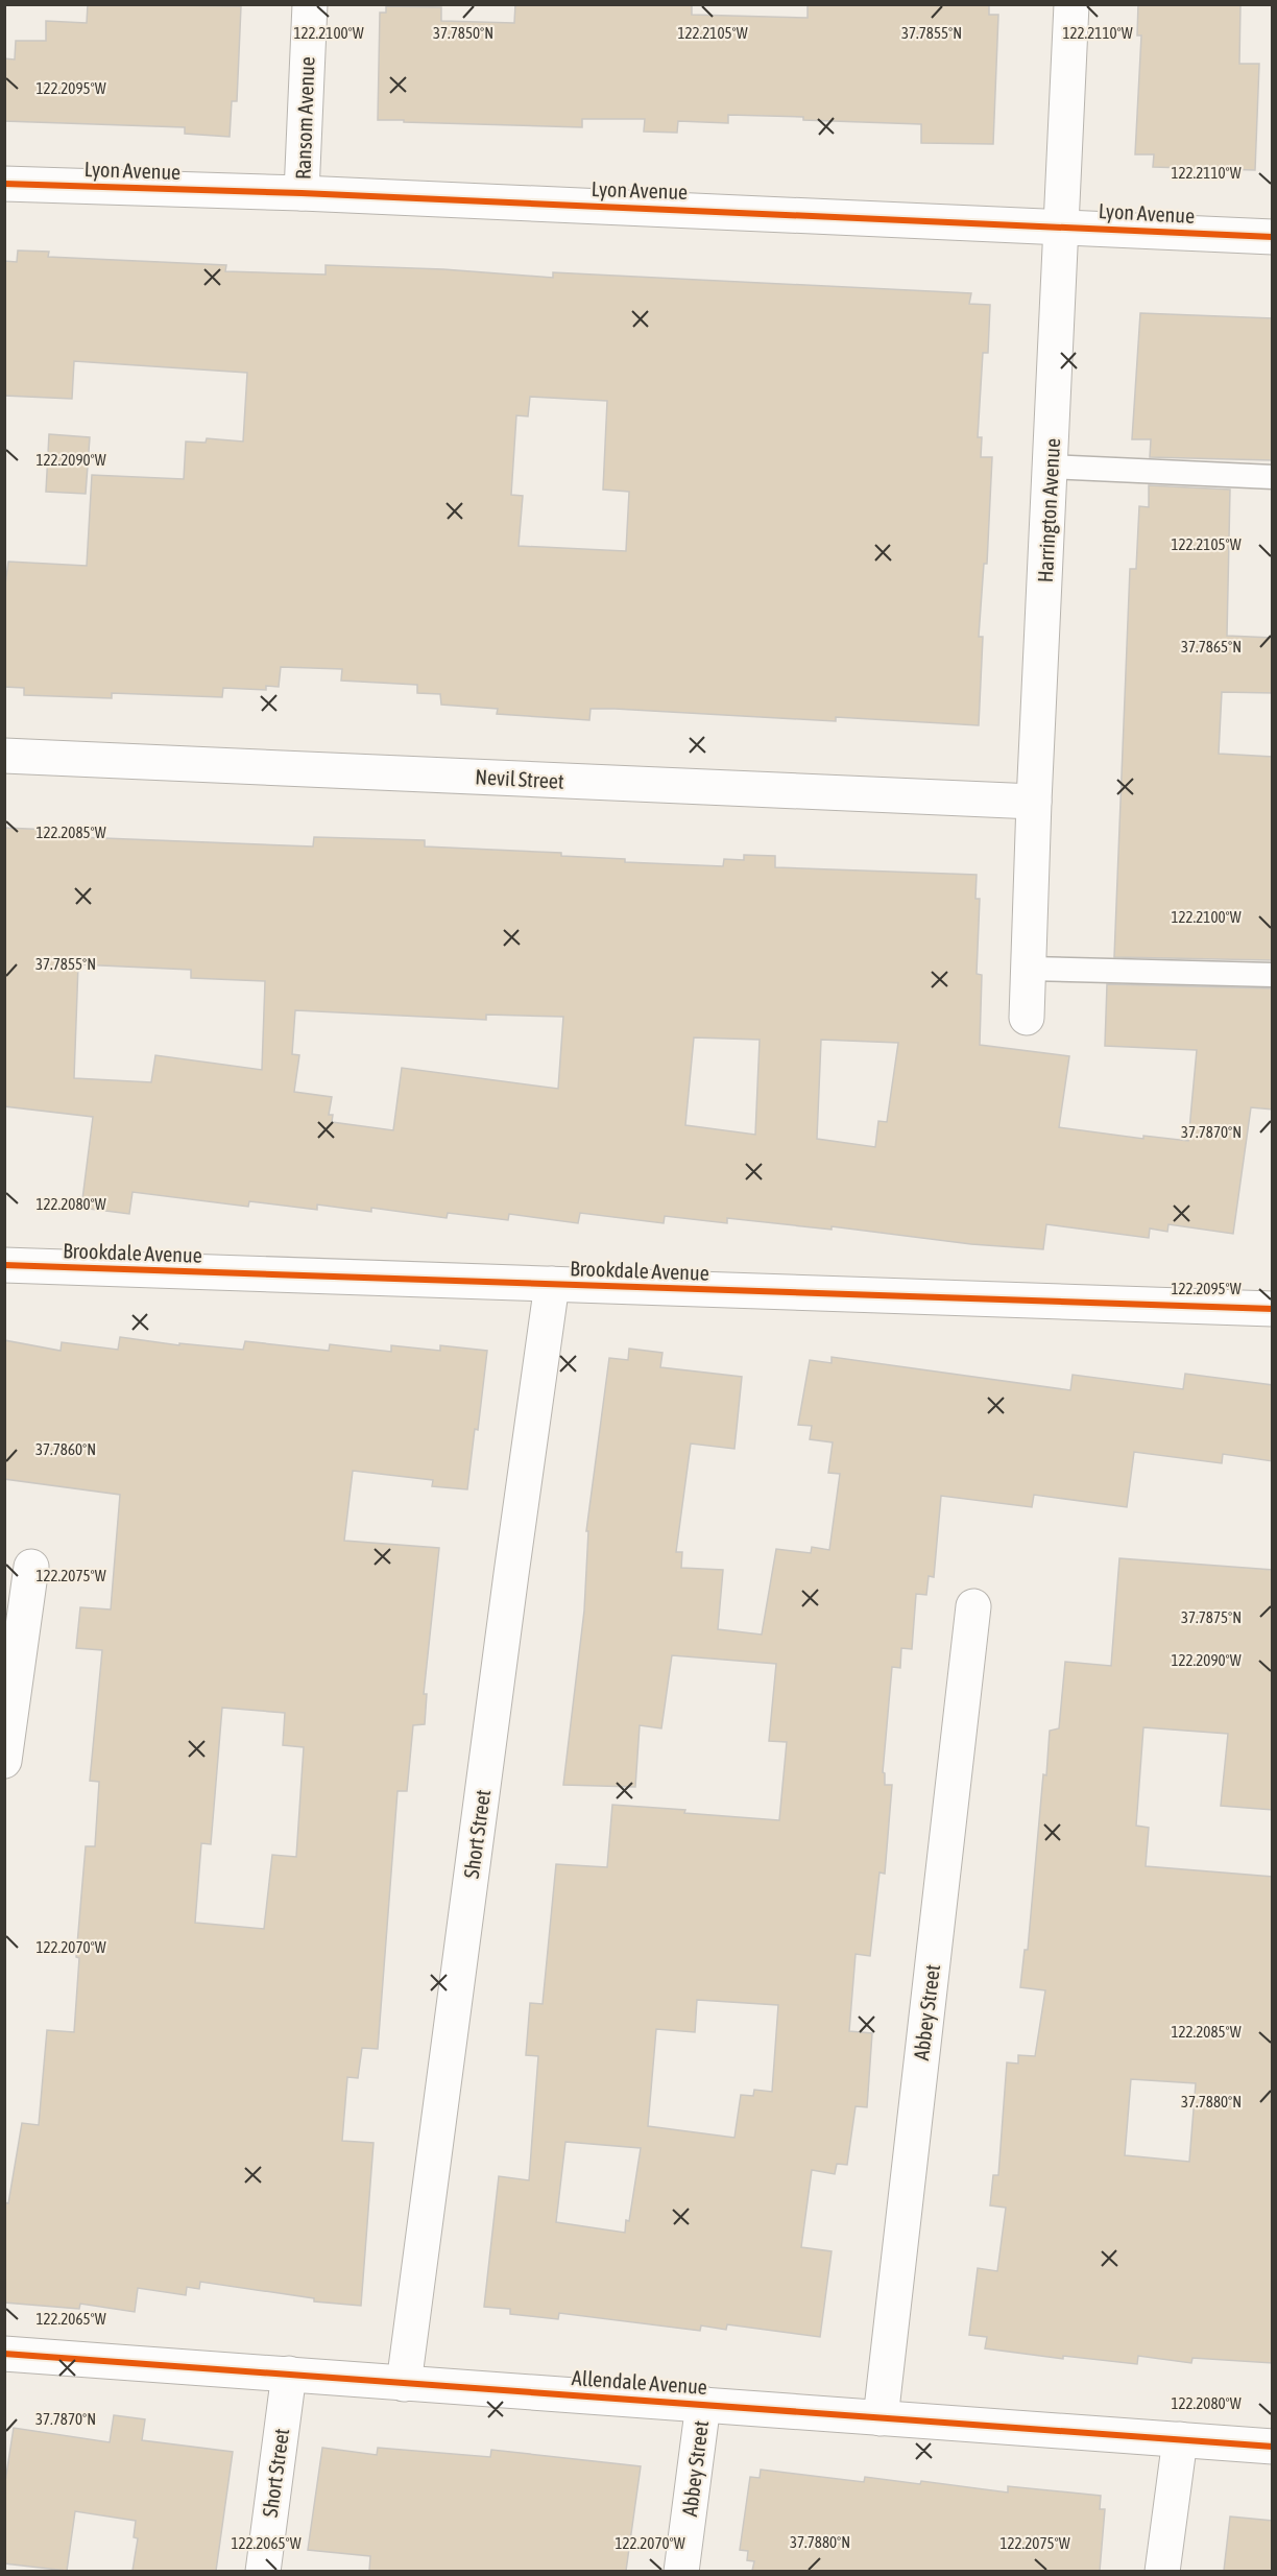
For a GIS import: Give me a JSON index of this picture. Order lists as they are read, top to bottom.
{
  "streets": {
    "street": [
      "Ransom Avenue",
      "Lyon Avenue",
      "Harrington Avenue",
      "Nevil Street",
      "Brookdale Avenue",
      "Short Street",
      "Abbey Street",
      "Allendale Avenue"
    ]
  },
  "crossings": [
    ["Ransom Avenue", "Lyon Avenue"],
    ["Lyon Avenue", "Harrington Avenue"],
    ["Harrington Avenue", "Nevil Street"],
    ["Brookdale Avenue", "Short Street"],
    ["Short Street", "Allendale Avenue"],
    ["Abbey Street", "Allendale Avenue"]
  ],
  "coordinates": [
    "122.2100°W",
    "122.2105°W",
    "122.2110°W",
    "37.7855°N",
    "37.7850°N",
    "122.2095°W",
    "122.2090°W",
    "37.7865°N",
    "122.2085°W",
    "37.7870°N",
    "122.2080°W",
    "37.7860°N",
    "122.2075°W",
    "37.7875°N",
    "122.2070°W",
    "37.7880°N",
    "122.2065°W"
  ]
}
